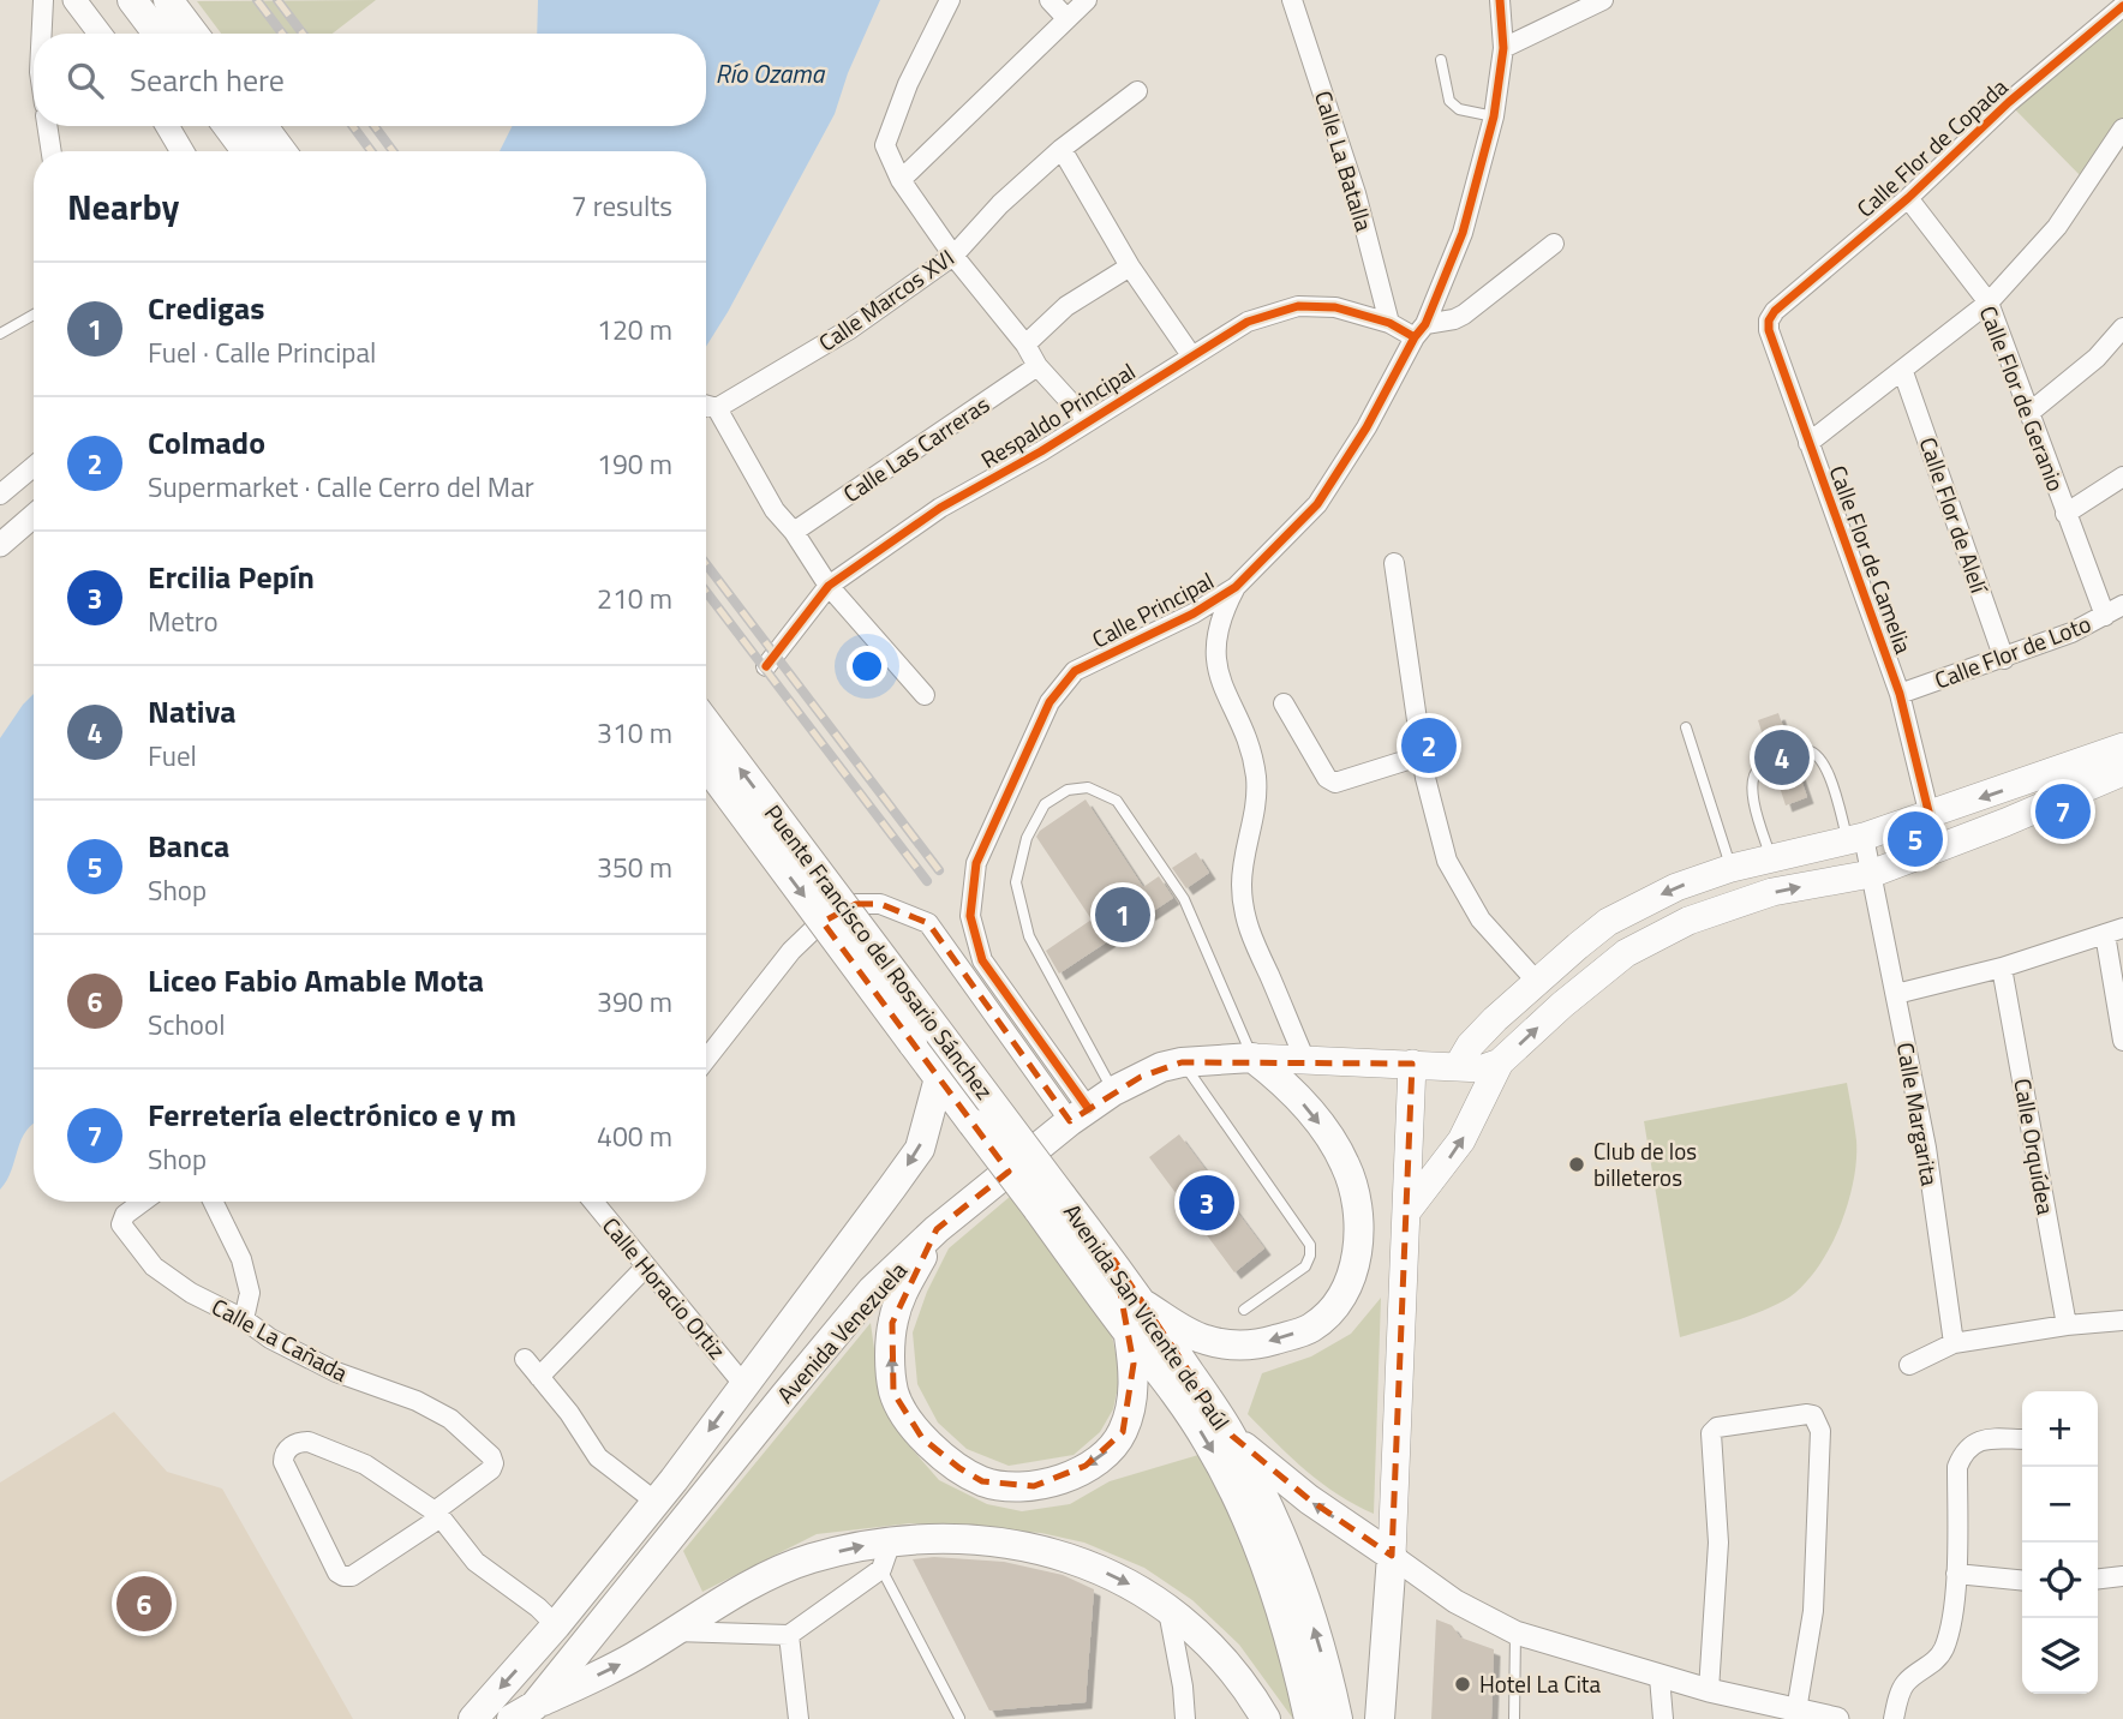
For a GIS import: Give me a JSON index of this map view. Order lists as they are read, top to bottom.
{
  "streets": {
    "main road": ["Puente Francisco del Rosario Sánchez", "Avenida San Vicente de Paúl", "Avenida Venezuela"],
    "street": [
      "Calle Flor de Copada",
      "Calle La Batalla",
      "Calle Marcos XVI",
      "Calle Flor de Geranio",
      "Respaldo Principal",
      "Calle Las Carreras",
      "Calle Flor de Alelí",
      "Calle Flor de Camelia",
      "Calle Principal",
      "Calle Flor de Loto",
      "Calle Margarita",
      "Calle Orquídea",
      "Calle Horacio Ortiz",
      "Calle La Cañada"
    ]
  },
  "crossings": [
    ["Calle Flor de Copada", "Calle Flor de Geranio"],
    ["Calle Flor de Copada", "Calle Flor de Camelia"],
    ["Calle La Batalla", "Respaldo Principal"],
    ["Calle Flor de Geranio", "Calle Flor de Loto"],
    ["Respaldo Principal", "Calle Principal"],
    ["Calle Flor de Alelí", "Calle Flor de Loto"],
    ["Calle Flor de Camelia", "Calle Flor de Loto"],
    ["Calle Principal", "Avenida Venezuela"],
    ["Puente Francisco del Rosario Sánchez", "Avenida San Vicente de Paúl"]
  ],
  "water": ["Río Ozama"],
  "places": ["Club de los billeteros", "Hotel La Cita"],
  "page": {
    "search": "Search here",
    "heading": ["Nearby", "7 results"],
    "list": [
      {
        "mark": "1",
        "name": "Credigas",
        "note": "Fuel · Calle Principal",
        "value": "120 m"
      },
      {
        "mark": "2",
        "name": "Colmado",
        "note": "Supermarket · Calle Cerro del Mar",
        "value": "190 m"
      },
      {
        "mark": "3",
        "name": "Ercilia Pepín",
        "note": "Metro",
        "value": "210 m"
      },
      {
        "mark": "4",
        "name": "Nativa",
        "note": "Fuel",
        "value": "310 m"
      },
      {
        "mark": "5",
        "name": "Banca",
        "note": "Shop",
        "value": "350 m"
      },
      {
        "mark": "6",
        "name": "Liceo Fabio Amable Mota",
        "note": "School",
        "value": "390 m"
      },
      {
        "mark": "7",
        "name": "Ferretería electrónico e y m",
        "note": "Shop",
        "value": "400 m"
      }
    ],
    "pins": [
      "2",
      "4",
      "7",
      "5",
      "1",
      "3",
      "6"
    ],
    "map_buttons": ["+", "−"]
  }
}
